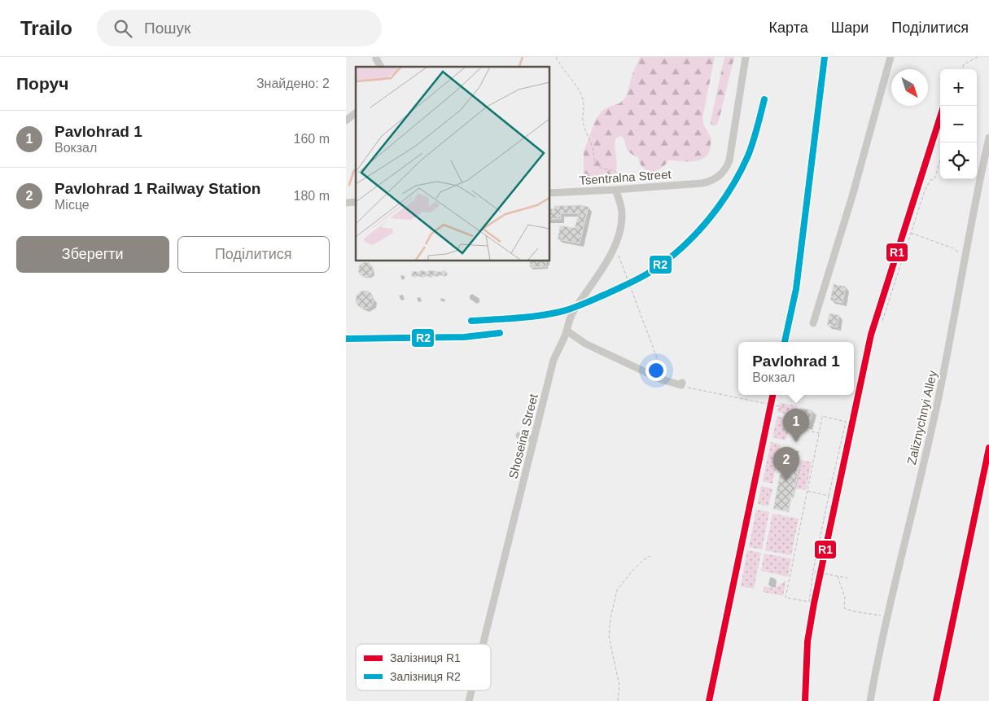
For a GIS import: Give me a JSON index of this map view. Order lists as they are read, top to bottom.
{
  "streets": {
    "street": ["Tsentralna Street", "Zaliznychnyi Alley", "Shoseina Street"]
  },
  "crossings": [
    ["Tsentralna Street", "Shoseina Street"]
  ],
  "lines": ["rail line R2", "rail line R1"],
  "legend": ["Залізниця R1", "Залізниця R2"],
  "north": "bottom right",
  "page": {
    "header": "Trailo",
    "search": "Пошук",
    "nav": ["Карта", "Шари", "Поділитися"],
    "heading": ["Поруч", "Знайдено: 2"],
    "map_buttons": ["+", "−"],
    "list": [
      {
        "mark": "1",
        "name": "Pavlohrad 1",
        "note": "Вокзал",
        "value": "160 m"
      },
      {
        "mark": "2",
        "name": "Pavlohrad 1 Railway Station",
        "note": "Місце",
        "value": "180 m"
      }
    ],
    "buttons": ["Зберегти", "Поділитися"],
    "popup": ["Pavlohrad 1", "Вокзал"],
    "pins": ["1", "2"]
  }
}
